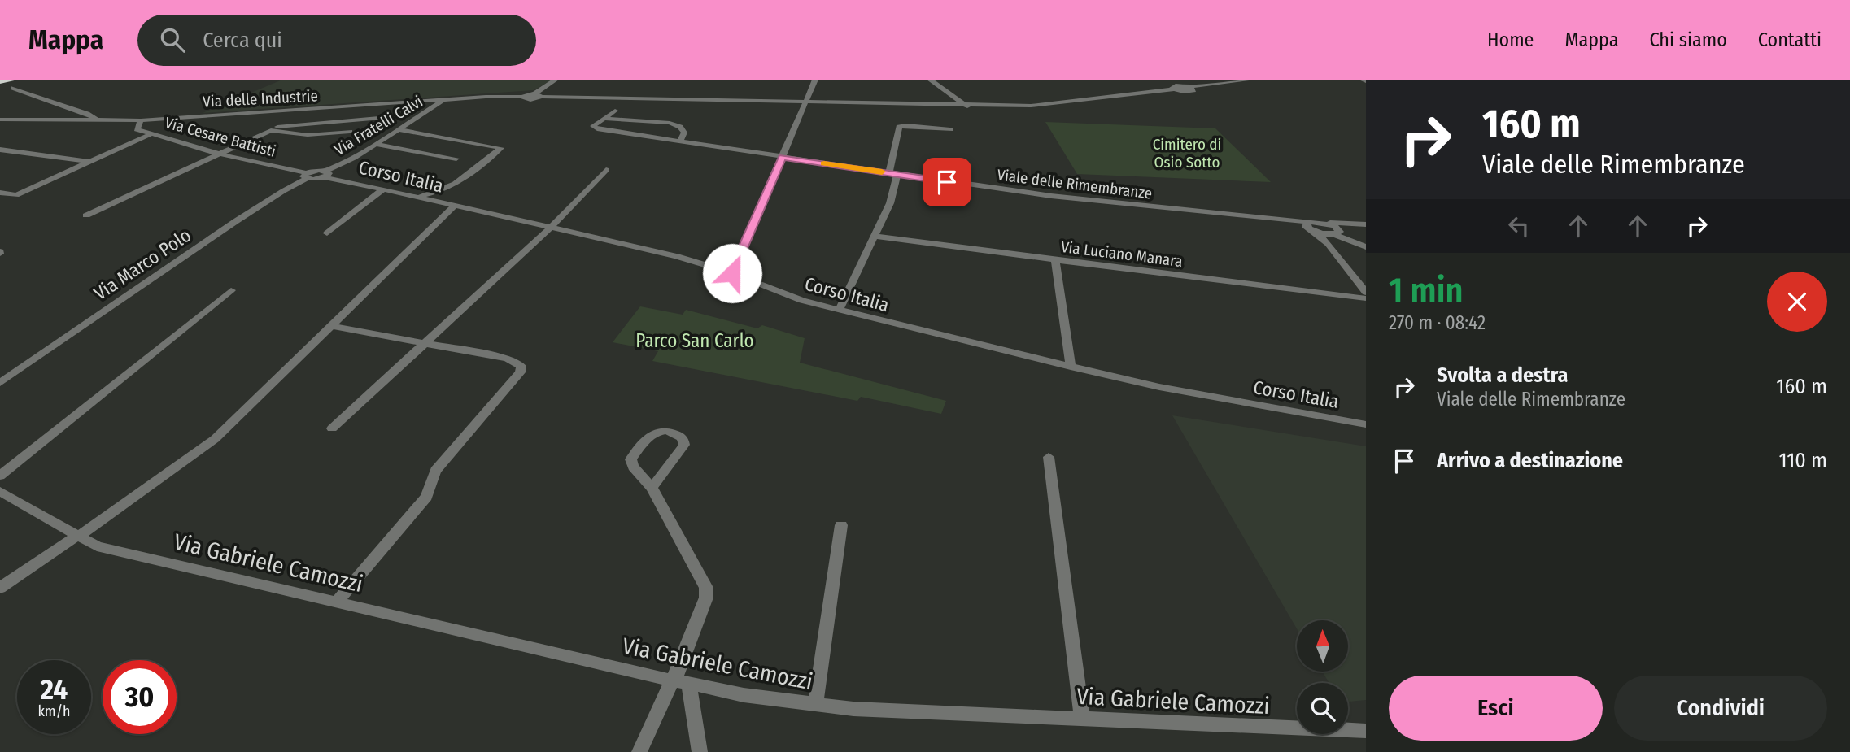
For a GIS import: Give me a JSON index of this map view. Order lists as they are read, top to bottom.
{
  "streets": {
    "street": [
      "Via delle Industrie",
      "Via Fratelli Calvi",
      "Via Cesare Battisti",
      "Corso Italia",
      "Viale delle Rimembranze",
      "Via Luciano Manara",
      "Via Marco Polo",
      "Via Gabriele Camozzi"
    ]
  },
  "crossings": [
    ["Via delle Industrie", "Via Fratelli Calvi"],
    ["Via delle Industrie", "Via Cesare Battisti"],
    ["Via Fratelli Calvi", "Corso Italia"],
    ["Via Cesare Battisti", "Via Marco Polo"]
  ],
  "parks": ["Cimitero di Osio Sotto", "Parco San Carlo"],
  "north": "top",
  "page": {
    "header": "Mappa",
    "search": "Cerca qui",
    "nav": [
      "Home",
      "Mappa",
      "Chi siamo",
      "Contatti"
    ],
    "turn": ["160 m", "Viale delle Rimembranze"],
    "heading": ["1 min", "270 m · 08:42"],
    "list": [
      {
        "name": "Svolta a destra",
        "note": "Viale delle Rimembranze",
        "value": "160 m"
      },
      {
        "name": "Arrivo a destinazione",
        "value": "110 m"
      }
    ],
    "speed": "24 km/h",
    "limit": "30",
    "buttons": ["Esci", "Condividi"]
  }
}
